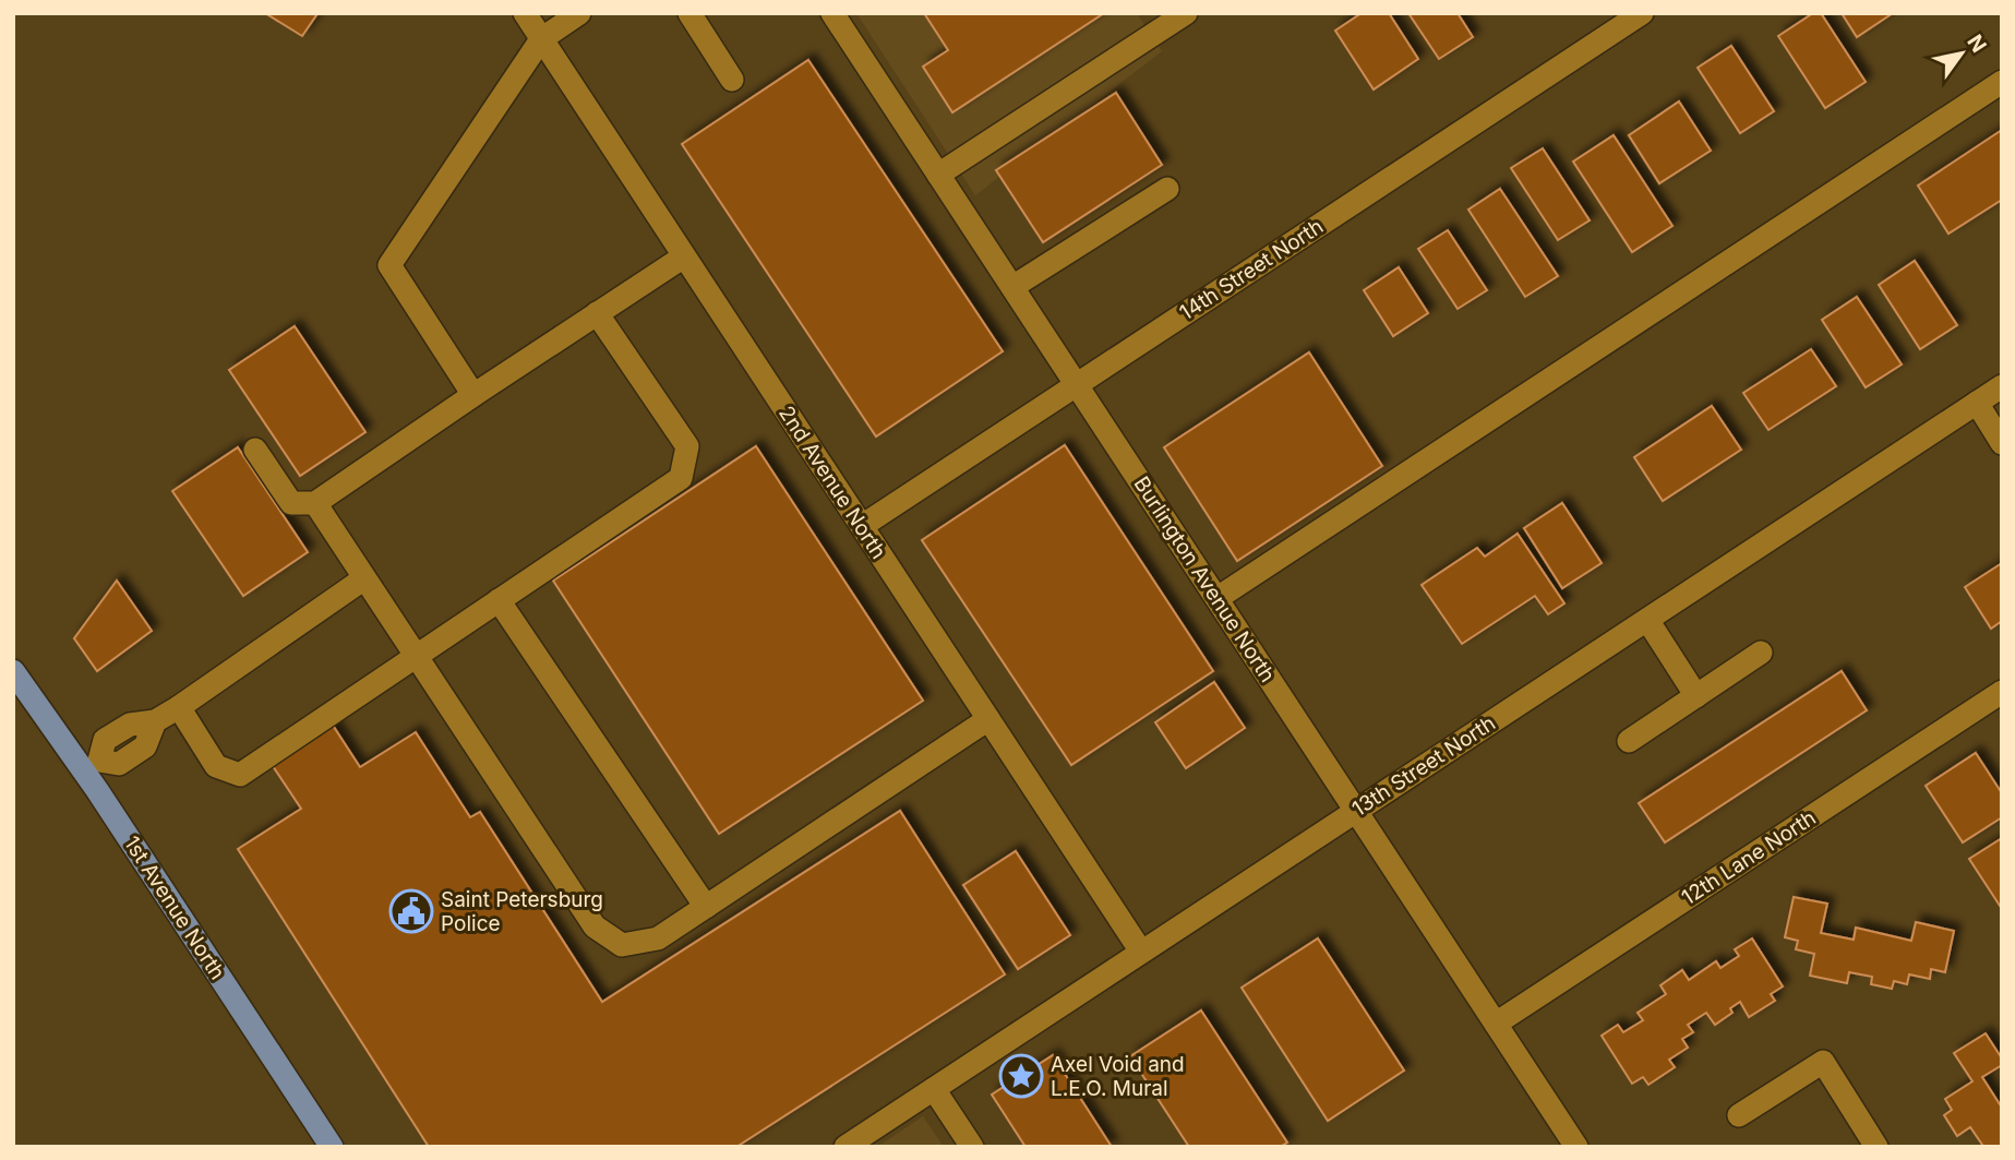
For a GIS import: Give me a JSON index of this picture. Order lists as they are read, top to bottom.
{
  "streets": {
    "main road": ["1st Avenue North"],
    "street": [
      "14th Street North",
      "2nd Avenue North",
      "Burlington Avenue North",
      "13th Street North",
      "12th Lane North"
    ]
  },
  "crossings": [
    ["14th Street North", "2nd Avenue North"],
    ["14th Street North", "Burlington Avenue North"],
    ["2nd Avenue North", "13th Street North"],
    ["Burlington Avenue North", "13th Street North"],
    ["Burlington Avenue North", "12th Lane North"]
  ],
  "places": {
    "public building": ["Saint Petersburg Police"],
    "place": ["Axel Void and L.E.O. Mural"]
  },
  "north": "top right"
}
